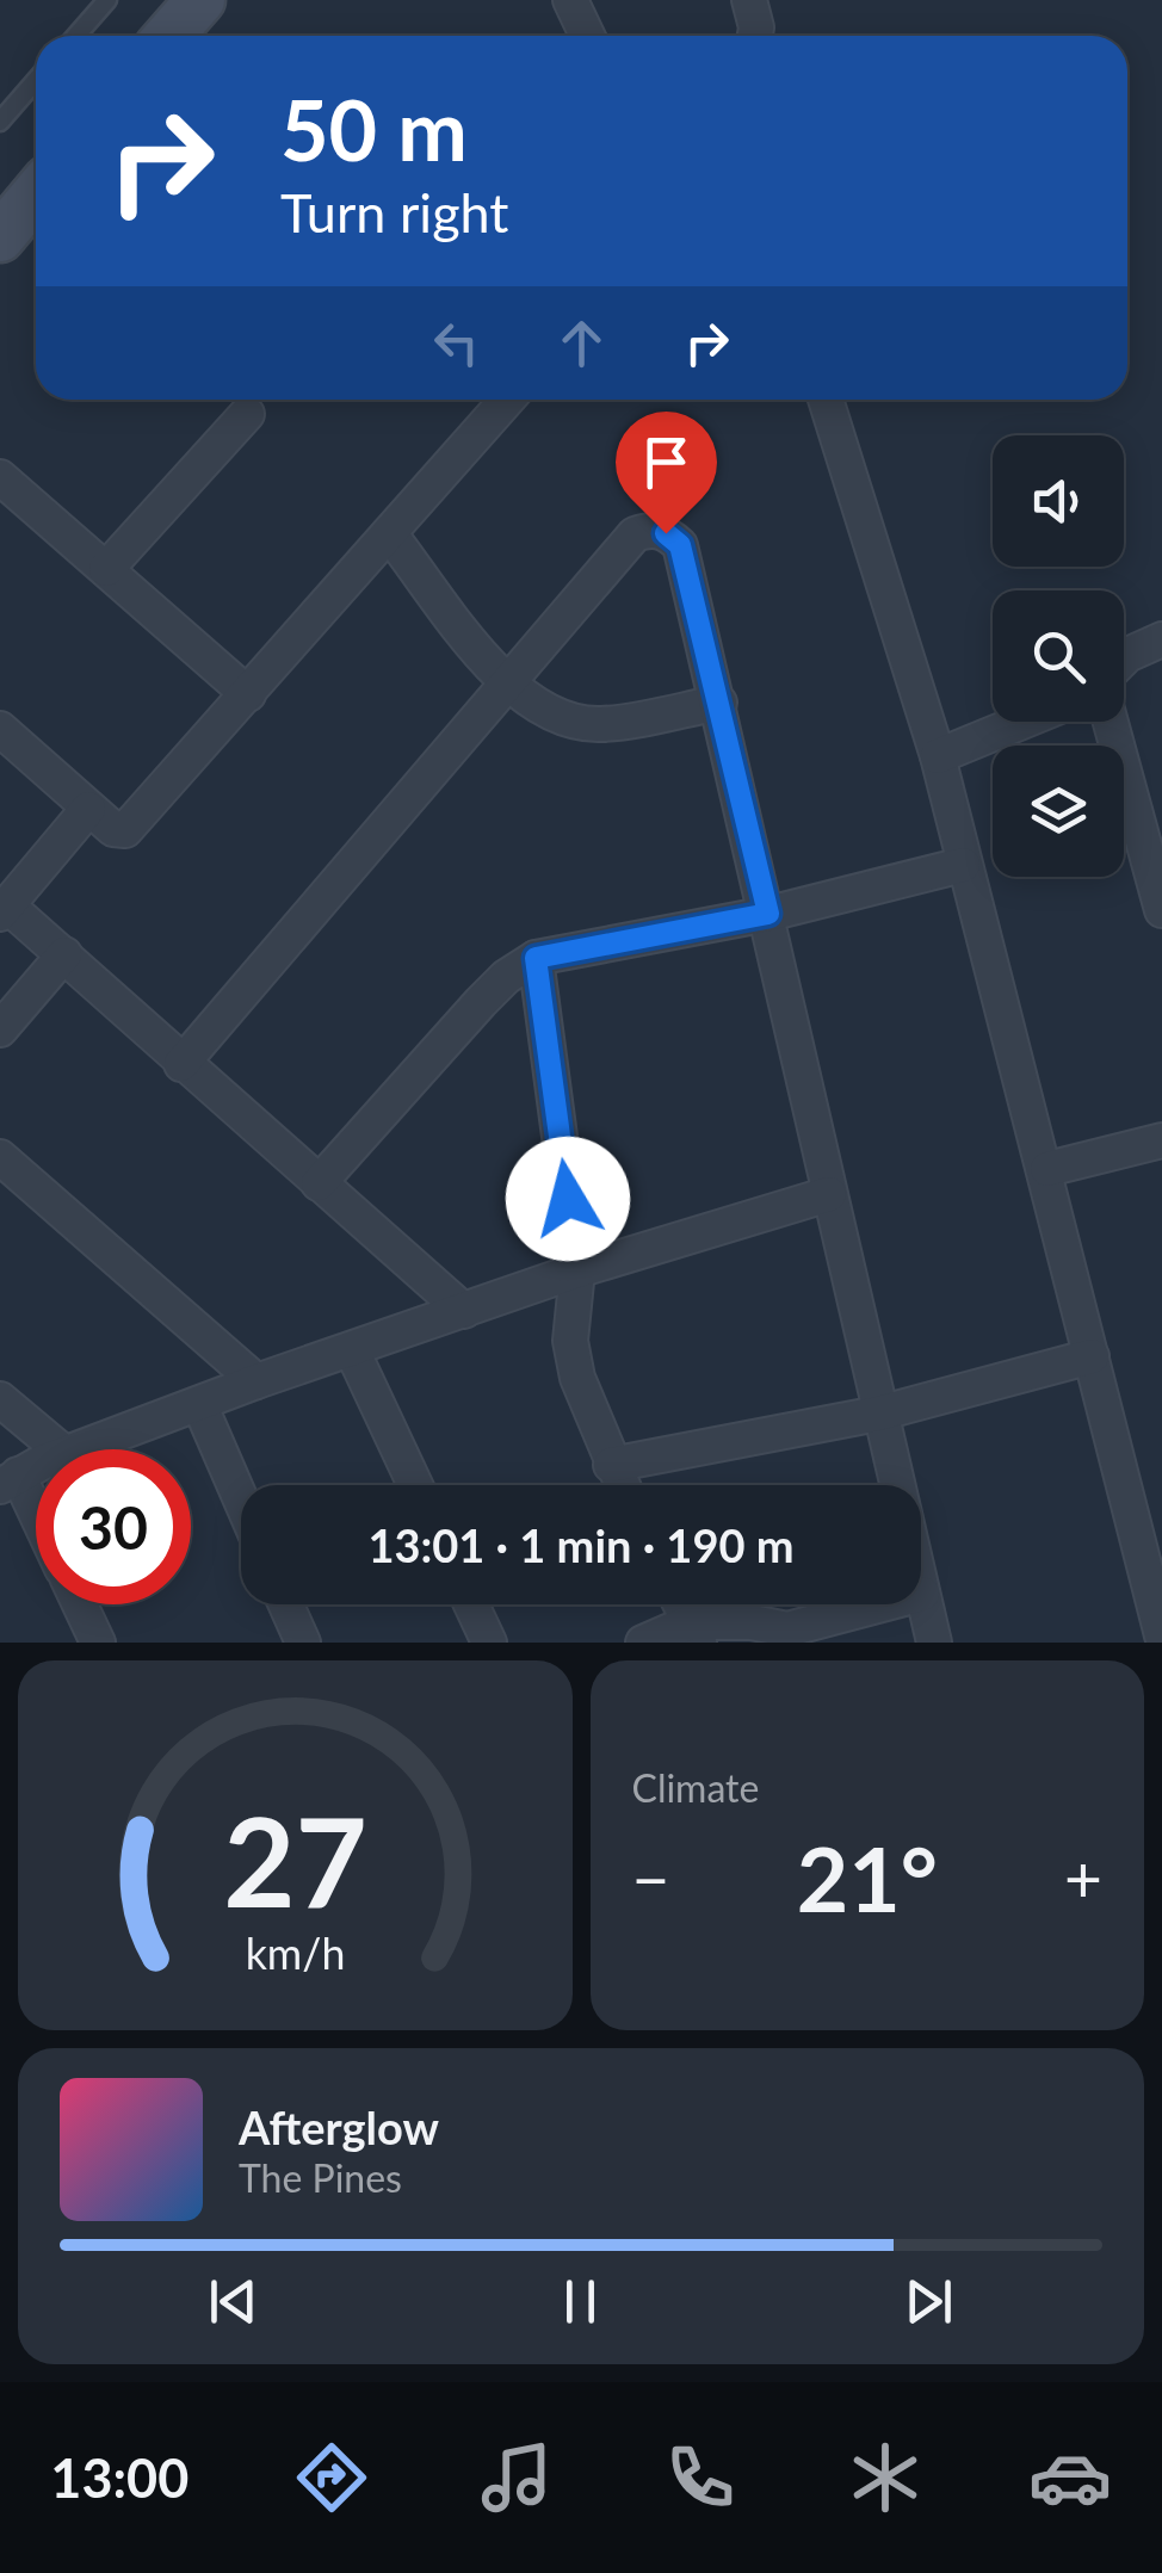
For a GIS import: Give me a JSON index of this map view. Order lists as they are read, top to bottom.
{
  "page": {
    "turn": ["50 m", "Turn right"],
    "limit": "30",
    "trip": "13:01 · 1 min · 190 m",
    "tile": "Climate",
    "heat": ["−", "21°", "+"],
    "song": ["Afterglow", "The Pines"],
    "tabs": "13:00",
    "gauge": ["27", "km/h"]
  }
}
